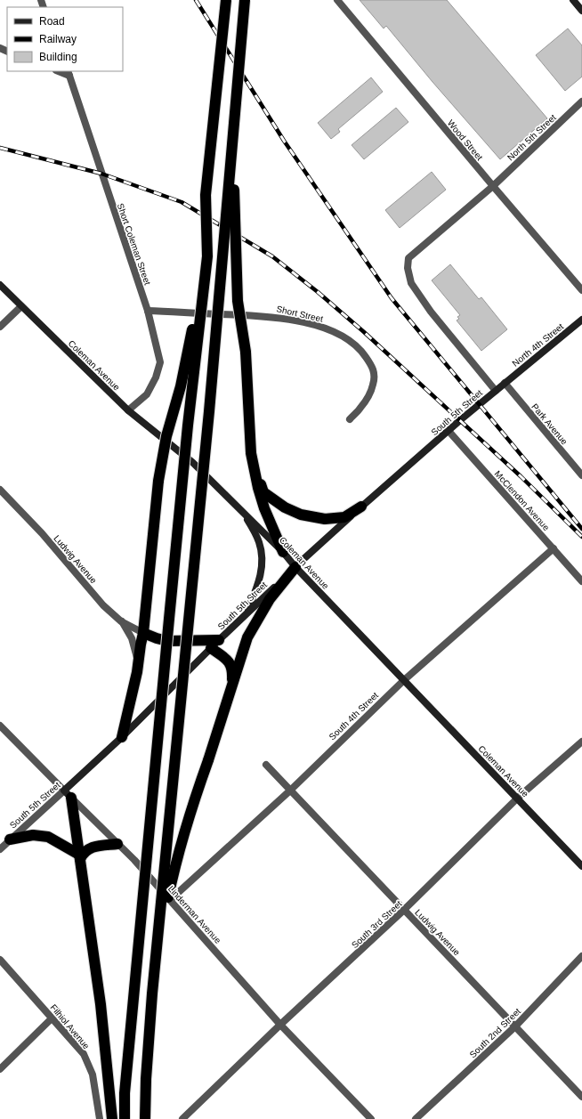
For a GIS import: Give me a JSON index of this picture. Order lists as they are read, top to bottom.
{
  "streets": {
    "street": [
      "North 5th Street",
      "Wood Street",
      "Short Coleman Street",
      "Short Street",
      "North 4th Street",
      "Coleman Avenue",
      "South 5th Street",
      "Park Avenue",
      "McClendon Avenue",
      "Ludwig Avenue",
      "South 4th Street",
      "Linderman Avenue",
      "South 3rd Street",
      "Filhiol Avenue",
      "South 2nd Street"
    ]
  },
  "crossings": [
    ["North 5th Street", "Wood Street"],
    ["North 5th Street", "South 5th Street"],
    ["Short Coleman Street", "Short Street"],
    ["Short Coleman Street", "Coleman Avenue"],
    ["North 4th Street", "South 5th Street"],
    ["North 4th Street", "Park Avenue"],
    ["Coleman Avenue", "South 5th Street"],
    ["Coleman Avenue", "South 4th Street"],
    ["Coleman Avenue", "South 3rd Street"],
    ["South 5th Street", "Park Avenue"],
    ["South 5th Street", "McClendon Avenue"],
    ["South 5th Street", "Linderman Avenue"],
    ["McClendon Avenue", "South 4th Street"],
    ["Ludwig Avenue", "South 4th Street"],
    ["Ludwig Avenue", "South 3rd Street"],
    ["Ludwig Avenue", "South 2nd Street"],
    ["South 4th Street", "Linderman Avenue"],
    ["Linderman Avenue", "South 3rd Street"]
  ],
  "legend": ["Road", "Railway", "Building"]
}
